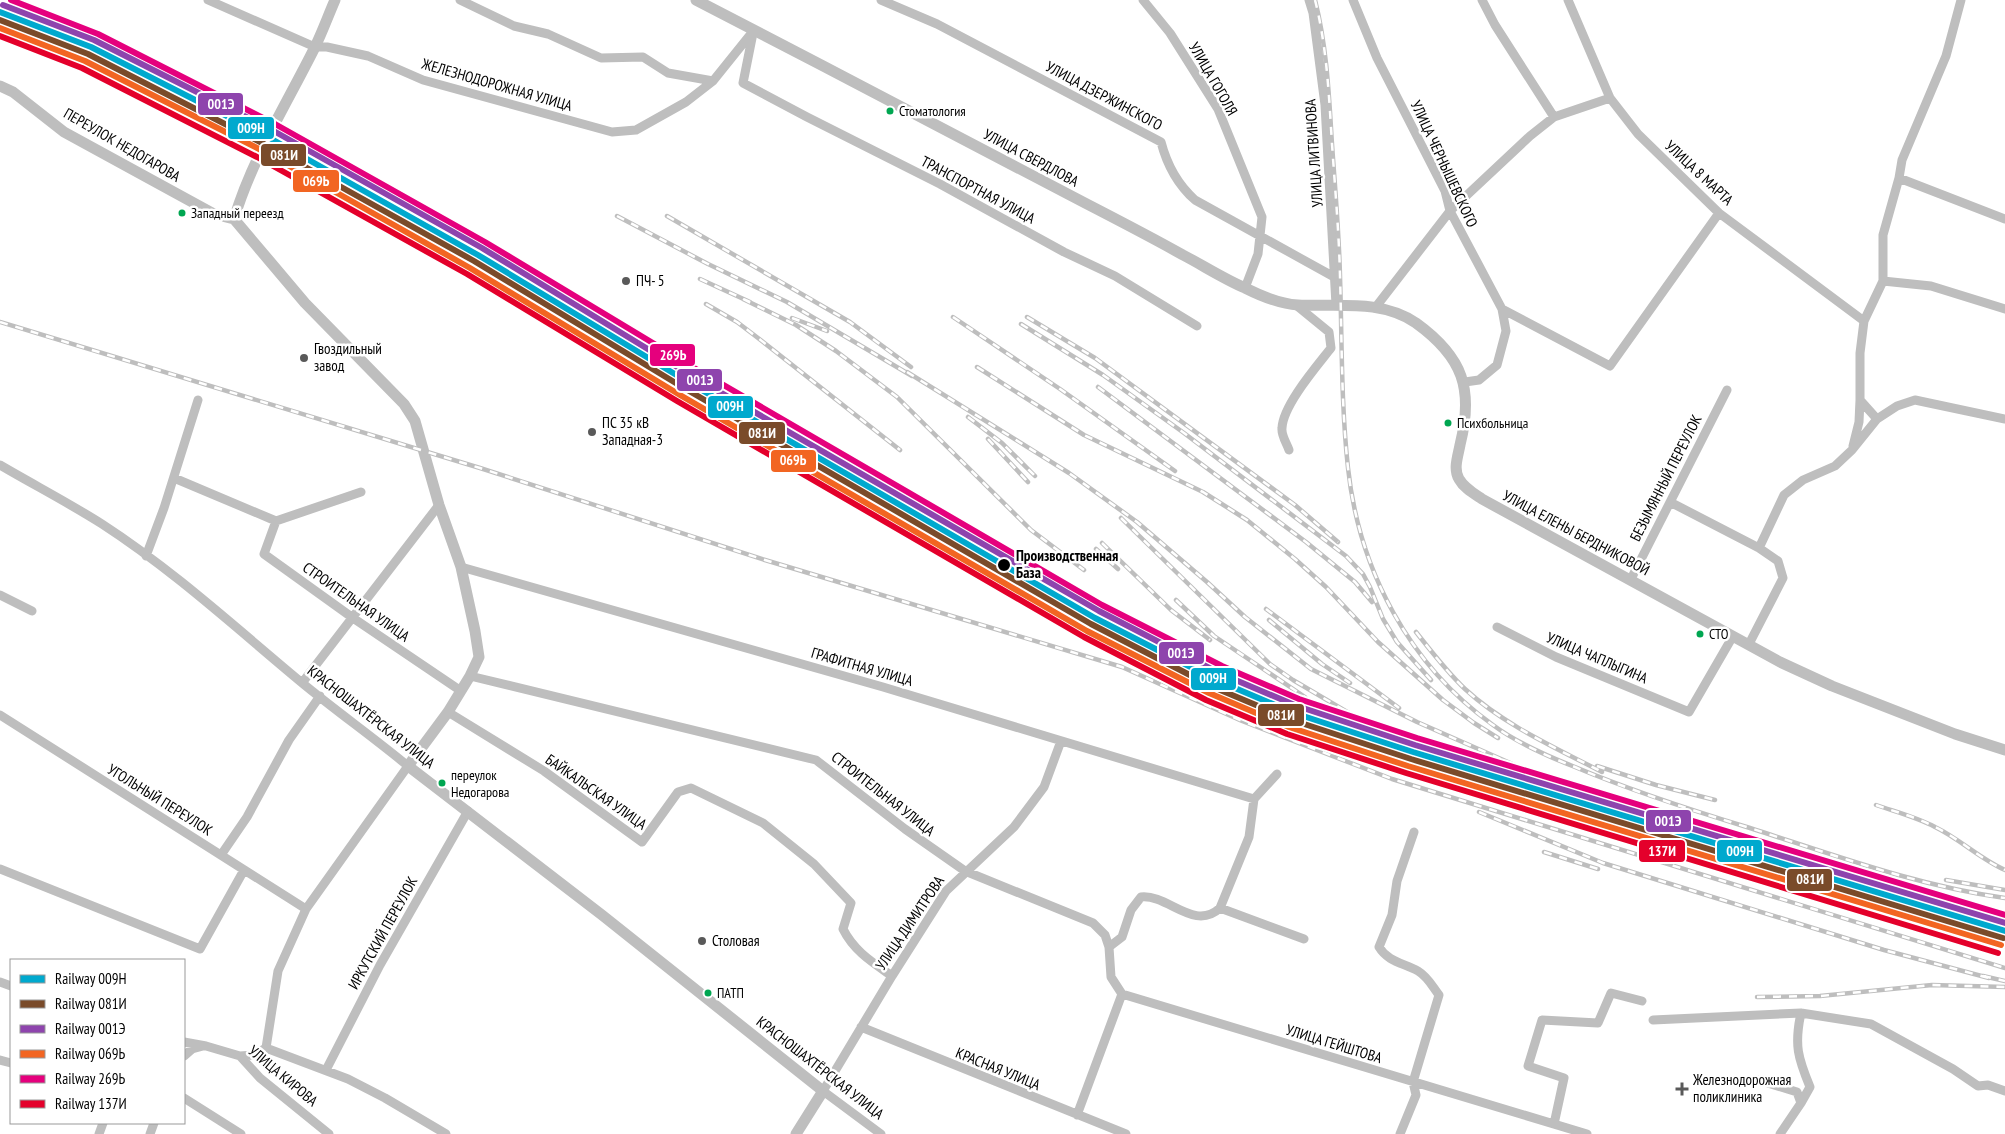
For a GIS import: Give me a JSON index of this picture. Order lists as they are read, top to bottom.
{
  "streets": {
    "street": [
      "УЛИЦА ГОГОЛЯ",
      "ЖЕЛЕЗНОДОРОЖНАЯ УЛИЦА",
      "УЛИЦА ДЗЕРЖИНСКОГО",
      "ПЕРЕУЛОК НЕДОГАРОВА",
      "УЛИЦА ЛИТВИНОВА",
      "УЛИЦА СВЕРДЛОВА",
      "УЛИЦА ЧЕРНЫШЕВСКОГО",
      "УЛИЦА 8 МАРТА",
      "ТРАНСПОРТНАЯ УЛИЦА",
      "БЕЗЫМЯННЫЙ ПЕРЕУЛОК",
      "УЛИЦА ЕЛЕНЫ БЕРДНИКОВОЙ",
      "СТРОИТЕЛЬНАЯ УЛИЦА",
      "УЛИЦА ЧАПЛЫГИНА",
      "ГРАФИТНАЯ УЛИЦА",
      "КРАСНОШАХТЁРСКАЯ УЛИЦА",
      "БАЙКАЛЬСКАЯ УЛИЦА",
      "УГОЛЬНЫЙ ПЕРЕУЛОК",
      "УЛИЦА ДИМИТРОВА",
      "ИРКУТСКИЙ ПЕРЕУЛОК",
      "УЛИЦА ГЕЙШТОВА",
      "КРАСНАЯ УЛИЦА",
      "УЛИЦА КИРОВА"
    ]
  },
  "crossings": [
    ["УЛИЦА ГОГОЛЯ", "УЛИЦА ДЗЕРЖИНСКОГО"],
    ["УЛИЦА ГОГОЛЯ", "УЛИЦА СВЕРДЛОВА"],
    ["УЛИЦА ГОГОЛЯ", "УЛИЦА ЕЛЕНЫ БЕРДНИКОВОЙ"],
    ["ЖЕЛЕЗНОДОРОЖНАЯ УЛИЦА", "УЛИЦА СВЕРДЛОВА"],
    ["ЖЕЛЕЗНОДОРОЖНАЯ УЛИЦА", "ТРАНСПОРТНАЯ УЛИЦА"],
    ["УЛИЦА ДЗЕРЖИНСКОГО", "УЛИЦА ЛИТВИНОВА"],
    ["УЛИЦА ЛИТВИНОВА", "УЛИЦА ЕЛЕНЫ БЕРДНИКОВОЙ"],
    ["УЛИЦА СВЕРДЛОВА", "ТРАНСПОРТНАЯ УЛИЦА"],
    ["УЛИЦА СВЕРДЛОВА", "УЛИЦА ЕЛЕНЫ БЕРДНИКОВОЙ"],
    ["УЛИЦА ЧЕРНЫШЕВСКОГО", "УЛИЦА ЕЛЕНЫ БЕРДНИКОВОЙ"],
    ["БЕЗЫМЯННЫЙ ПЕРЕУЛОК", "УЛИЦА ЕЛЕНЫ БЕРДНИКОВОЙ"],
    ["УЛИЦА ЕЛЕНЫ БЕРДНИКОВОЙ", "УЛИЦА ЧАПЛЫГИНА"],
    ["СТРОИТЕЛЬНАЯ УЛИЦА", "УЛИЦА ДИМИТРОВА"],
    ["ГРАФИТНАЯ УЛИЦА", "УЛИЦА ДИМИТРОВА"],
    ["КРАСНОШАХТЁРСКАЯ УЛИЦА", "УЛИЦА ДИМИТРОВА"],
    ["КРАСНОШАХТЁРСКАЯ УЛИЦА", "ИРКУТСКИЙ ПЕРЕУЛОК"],
    ["БАЙКАЛЬСКАЯ УЛИЦА", "УЛИЦА ДИМИТРОВА"],
    ["УЛИЦА ДИМИТРОВА", "КРАСНАЯ УЛИЦА"]
  ],
  "places": {
    "other": [
      "Стоматология",
      "Западный переезд",
      "ПЧ- 5",
      "Гвоздильный завод",
      "Психбольница",
      "ПС 35 кВ Западная-3",
      "Производственная База",
      "СТО",
      "переулок Недогарова",
      "Столовая",
      "ПАТП"
    ],
    "health": ["Железнодорожная поликлиника"]
  },
  "lines": [
    "rail line 269Ь",
    "rail line 001Э",
    "rail line 009Н",
    "rail line 081И",
    "rail line 069Ь",
    "rail line 137И"
  ],
  "legend": [
    "Railway 009Н",
    "Railway 081И",
    "Railway 001Э",
    "Railway 069Ь",
    "Railway 269Ь",
    "Railway 137И"
  ]
}
